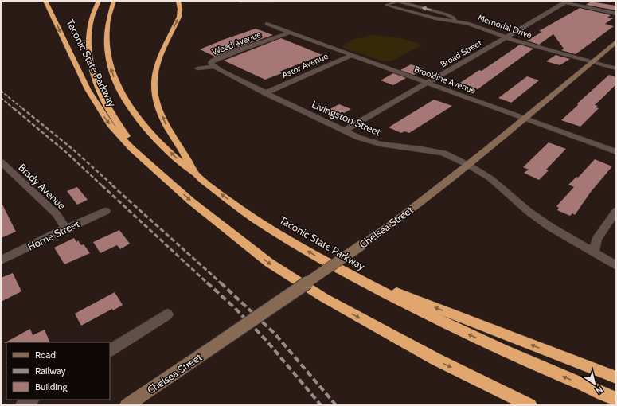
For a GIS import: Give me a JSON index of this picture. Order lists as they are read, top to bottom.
{
  "streets": {
    "highway": ["Taconic State Parkway"],
    "street": [
      "Memorial Drive",
      "Weed Avenue",
      "Broad Street",
      "Astor Avenue",
      "Brookline Avenue",
      "Livingston Street",
      "Brady Avenue",
      "Chelsea Street",
      "Home Street"
    ]
  },
  "crossings": [
    ["Memorial Drive", "Broad Street"],
    ["Memorial Drive", "Chelsea Street"],
    ["Weed Avenue", "Brookline Avenue"],
    ["Weed Avenue", "Livingston Street"],
    ["Broad Street", "Brookline Avenue"],
    ["Broad Street", "Livingston Street"],
    ["Astor Avenue", "Brookline Avenue"],
    ["Astor Avenue", "Livingston Street"],
    ["Brookline Avenue", "Chelsea Street"],
    ["Livingston Street", "Chelsea Street"],
    ["Brady Avenue", "Home Street"]
  ],
  "legend": ["Road", "Railway", "Building"],
  "north": "bottom right"
}
